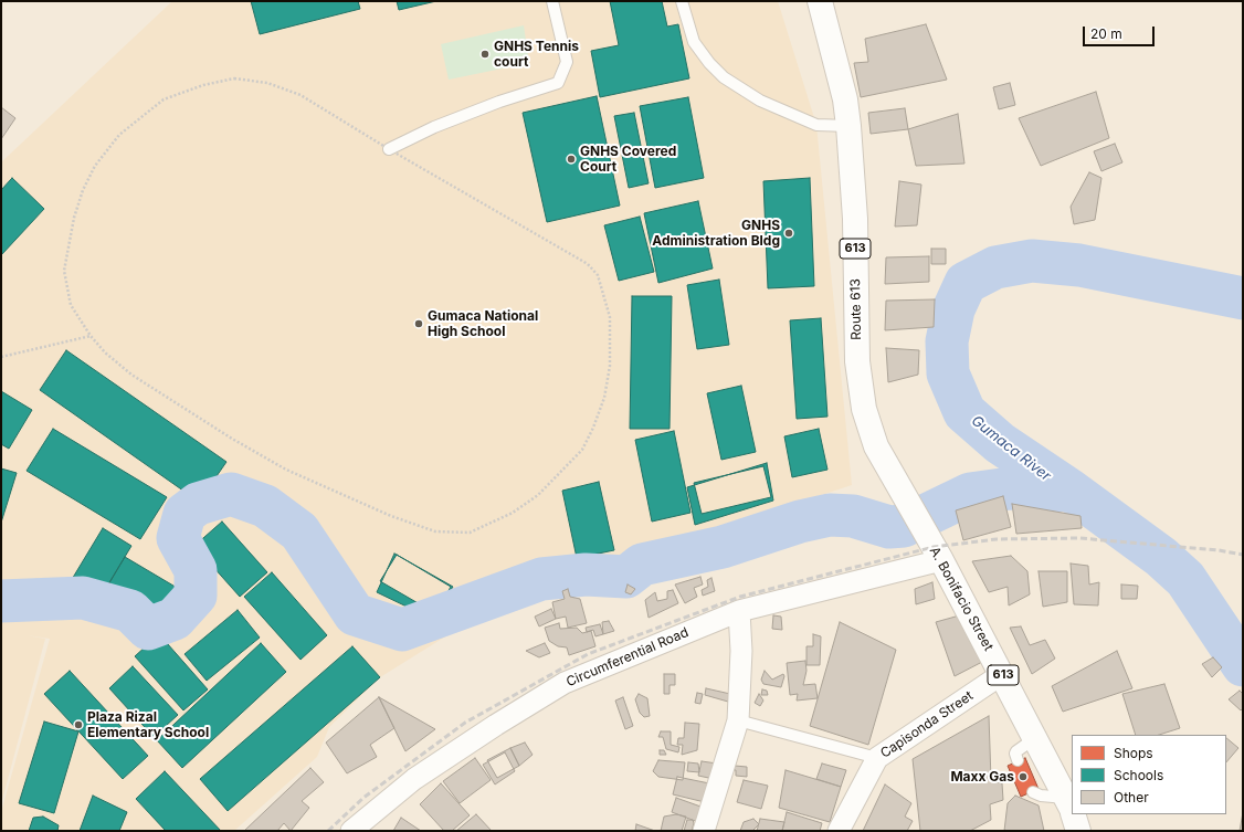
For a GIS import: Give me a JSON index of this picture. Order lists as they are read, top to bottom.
{
  "streets": {
    "main road": ["613", "Route 613", "A. Bonifacio Street"],
    "street": ["Circumferential Road", "Capisonda Street"]
  },
  "crossings": [
    ["Route 613", "A. Bonifacio Street"],
    ["A. Bonifacio Street", "Circumferential Road"],
    ["A. Bonifacio Street", "Capisonda Street"]
  ],
  "water": ["Gumaca River"],
  "places": [
    "GNHS Tennis court",
    "GNHS Covered Court",
    "GNHS Administration Bldg",
    "Gumaca National High School",
    "Plaza Rizal Elementary School",
    "Maxx Gas"
  ],
  "legend": ["Shops", "Schools", "Other"],
  "scale_bar": "20 m"
}
